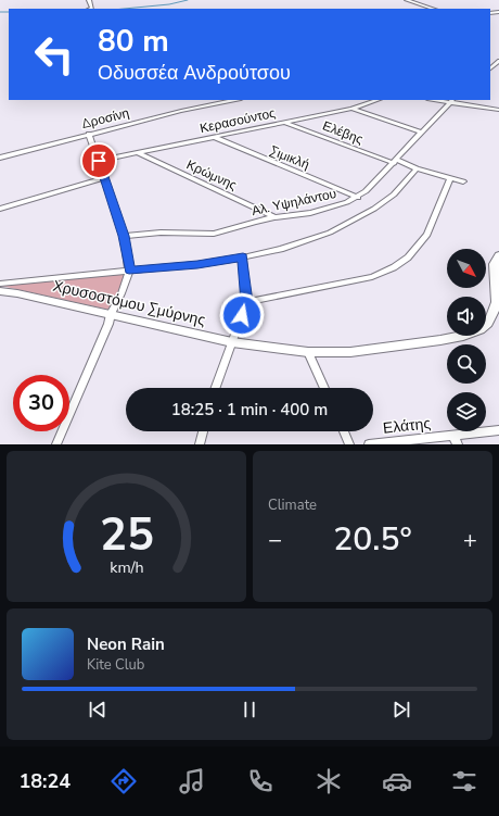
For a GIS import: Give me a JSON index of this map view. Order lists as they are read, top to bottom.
{
  "streets": {
    "street": [
      "Δροσίνη",
      "Κερασούντος",
      "Ελέβης",
      "Σιμικλή",
      "Κρώμνης",
      "Αλ. Υψηλάντου",
      "Χρυσοστόμου Σμύρνης",
      "Ελάτης"
    ]
  },
  "crossings": [
    ["Κερασούντος", "Ελέβης"],
    ["Κερασούντος", "Σιμικλή"],
    ["Κερασούντος", "Κρώμνης"],
    ["Ελέβης", "Αλ. Υψηλάντου"],
    ["Σιμικλή", "Αλ. Υψηλάντου"],
    ["Κρώμνης", "Αλ. Υψηλάντου"]
  ],
  "north": "bottom right",
  "page": {
    "turn": ["80 m", "Οδυσσέα Ανδρούτσου"],
    "limit": "30",
    "trip": "18:25 · 1 min · 400 m",
    "tile": "Climate",
    "heat": ["−", "20.5°", "+"],
    "song": ["Neon Rain", "Kite Club"],
    "tabs": "18:24",
    "gauge": ["25", "km/h"]
  }
}
